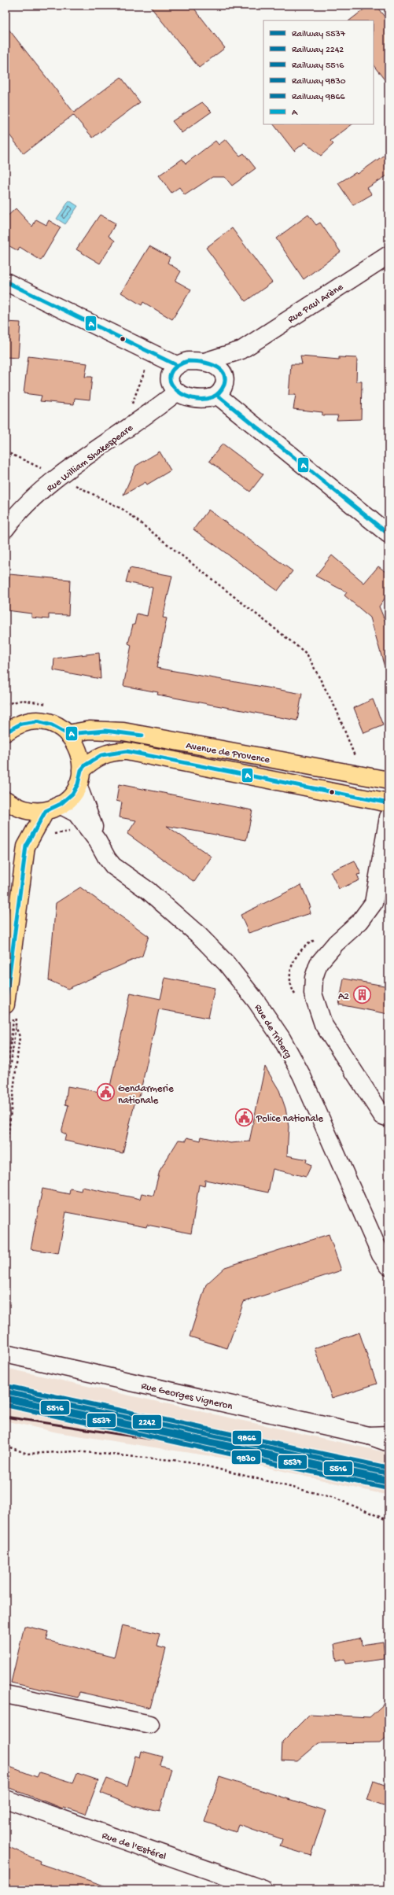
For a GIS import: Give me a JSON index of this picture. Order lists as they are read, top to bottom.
{
  "streets": {
    "main road": ["Avenue de Provence"],
    "street": [
      "Rue Paul Arène",
      "Rue William Shakespeare",
      "Rue de Triberg",
      "Rue Georges Vigneron",
      "Rue de l'Estérel"
    ]
  },
  "crossings": [
    ["Rue Paul Arène", "Rue William Shakespeare"],
    ["Avenue de Provence", "Rue de Triberg"]
  ],
  "places": {
    "building": ["A2"],
    "public building": ["Gendarmerie nationale", "Police nationale"]
  },
  "lines": [
    "transit line A",
    "rail line 9866",
    "rail line 2242",
    "rail line 5516",
    "rail line 5537",
    "rail line 9830"
  ],
  "legend": [
    "Railway 5537",
    "Railway 2242",
    "Railway 5516",
    "Railway 9830",
    "Railway 9866",
    "A"
  ]
}
